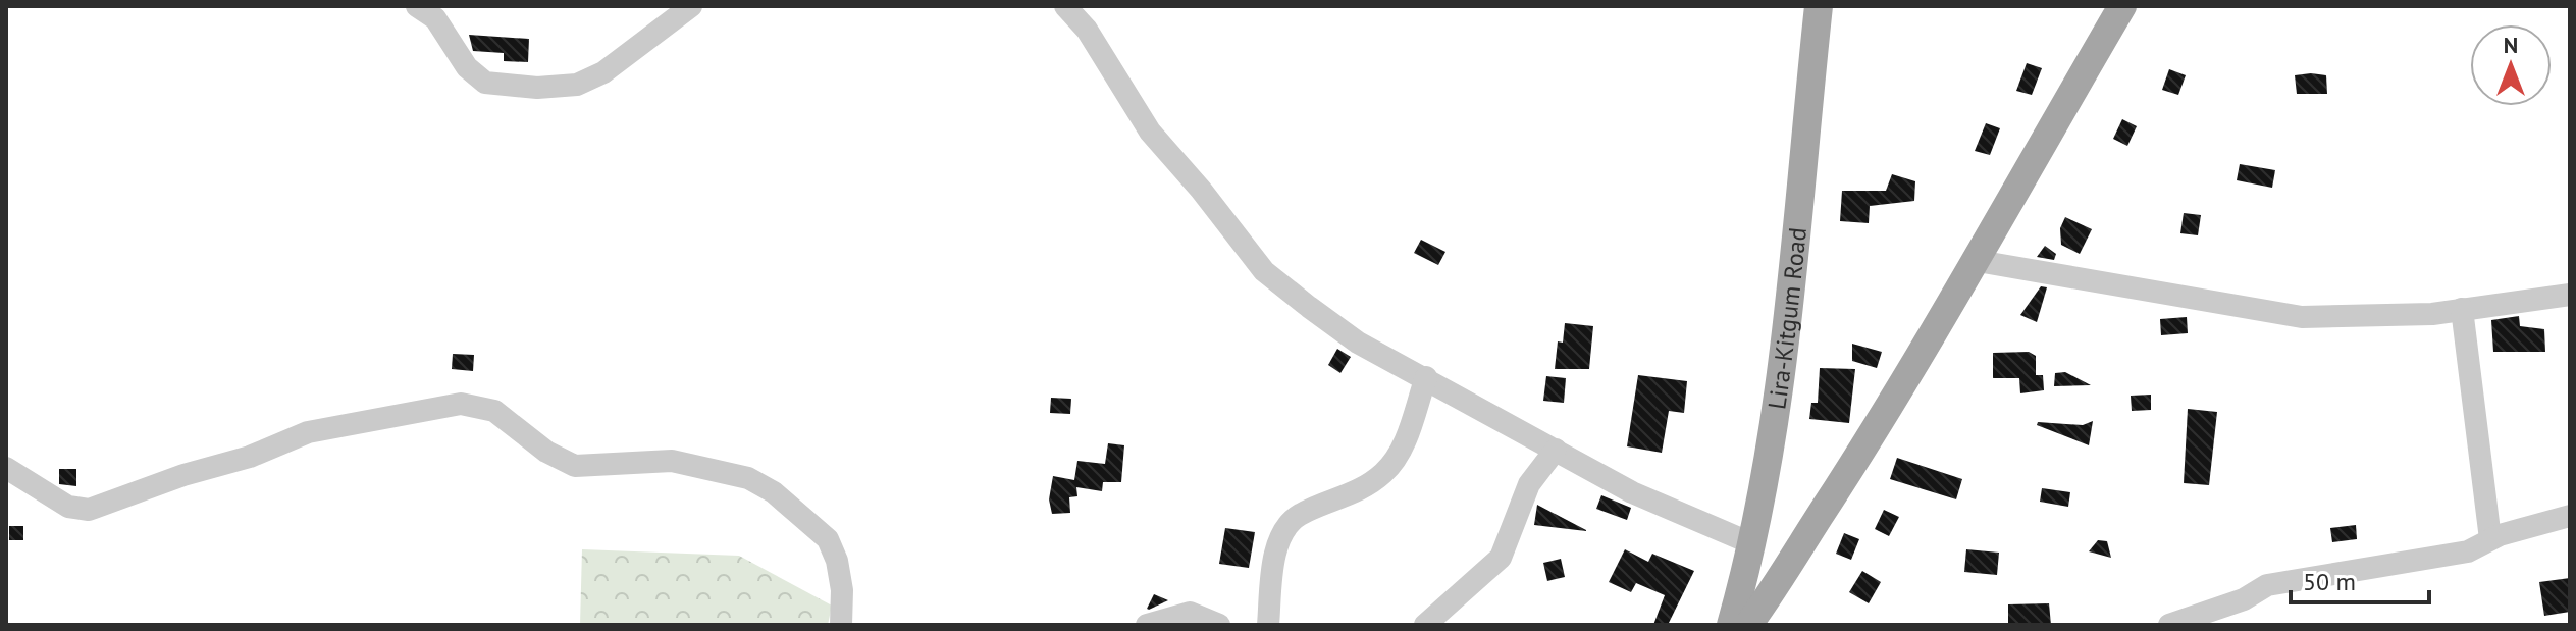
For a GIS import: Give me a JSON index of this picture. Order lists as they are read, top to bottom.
{
  "streets": {
    "main road": ["Lira-Kitgum Road"]
  },
  "scale_bar": "50 m",
  "north": "top"
}
